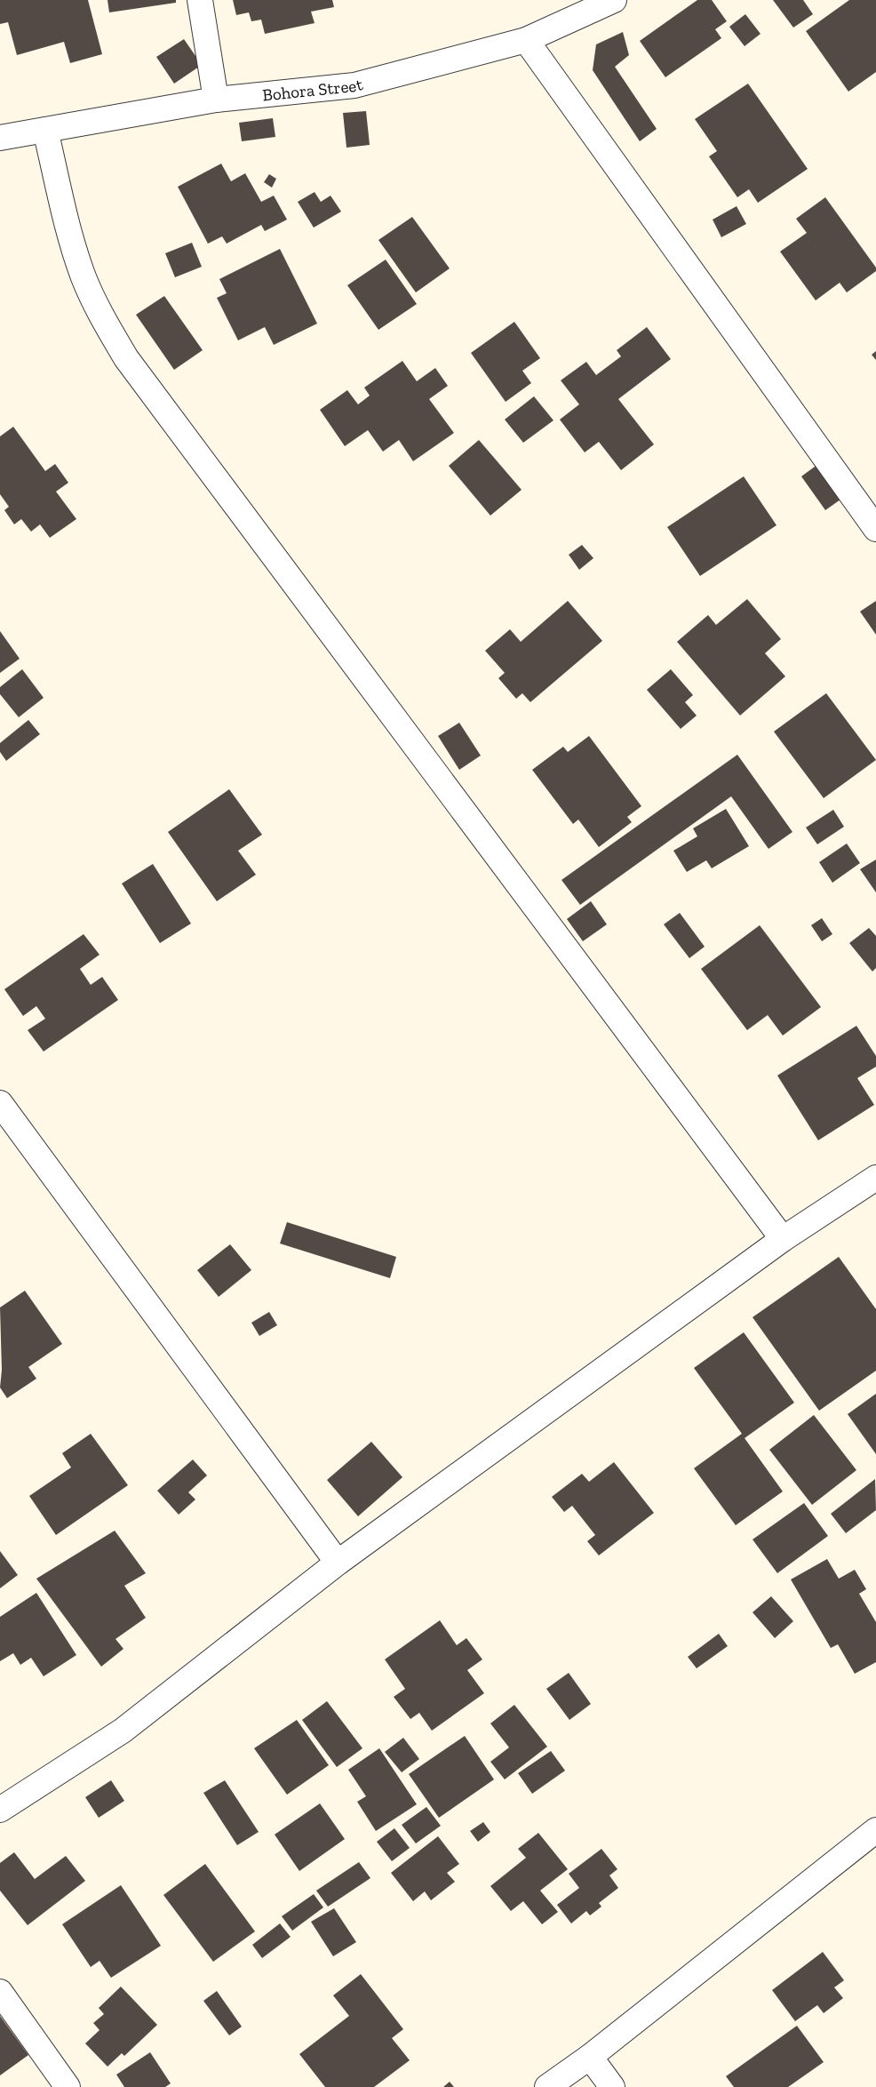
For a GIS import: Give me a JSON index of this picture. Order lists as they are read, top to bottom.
{
  "streets": {
    "street": ["Bohora Street"]
  }
}
